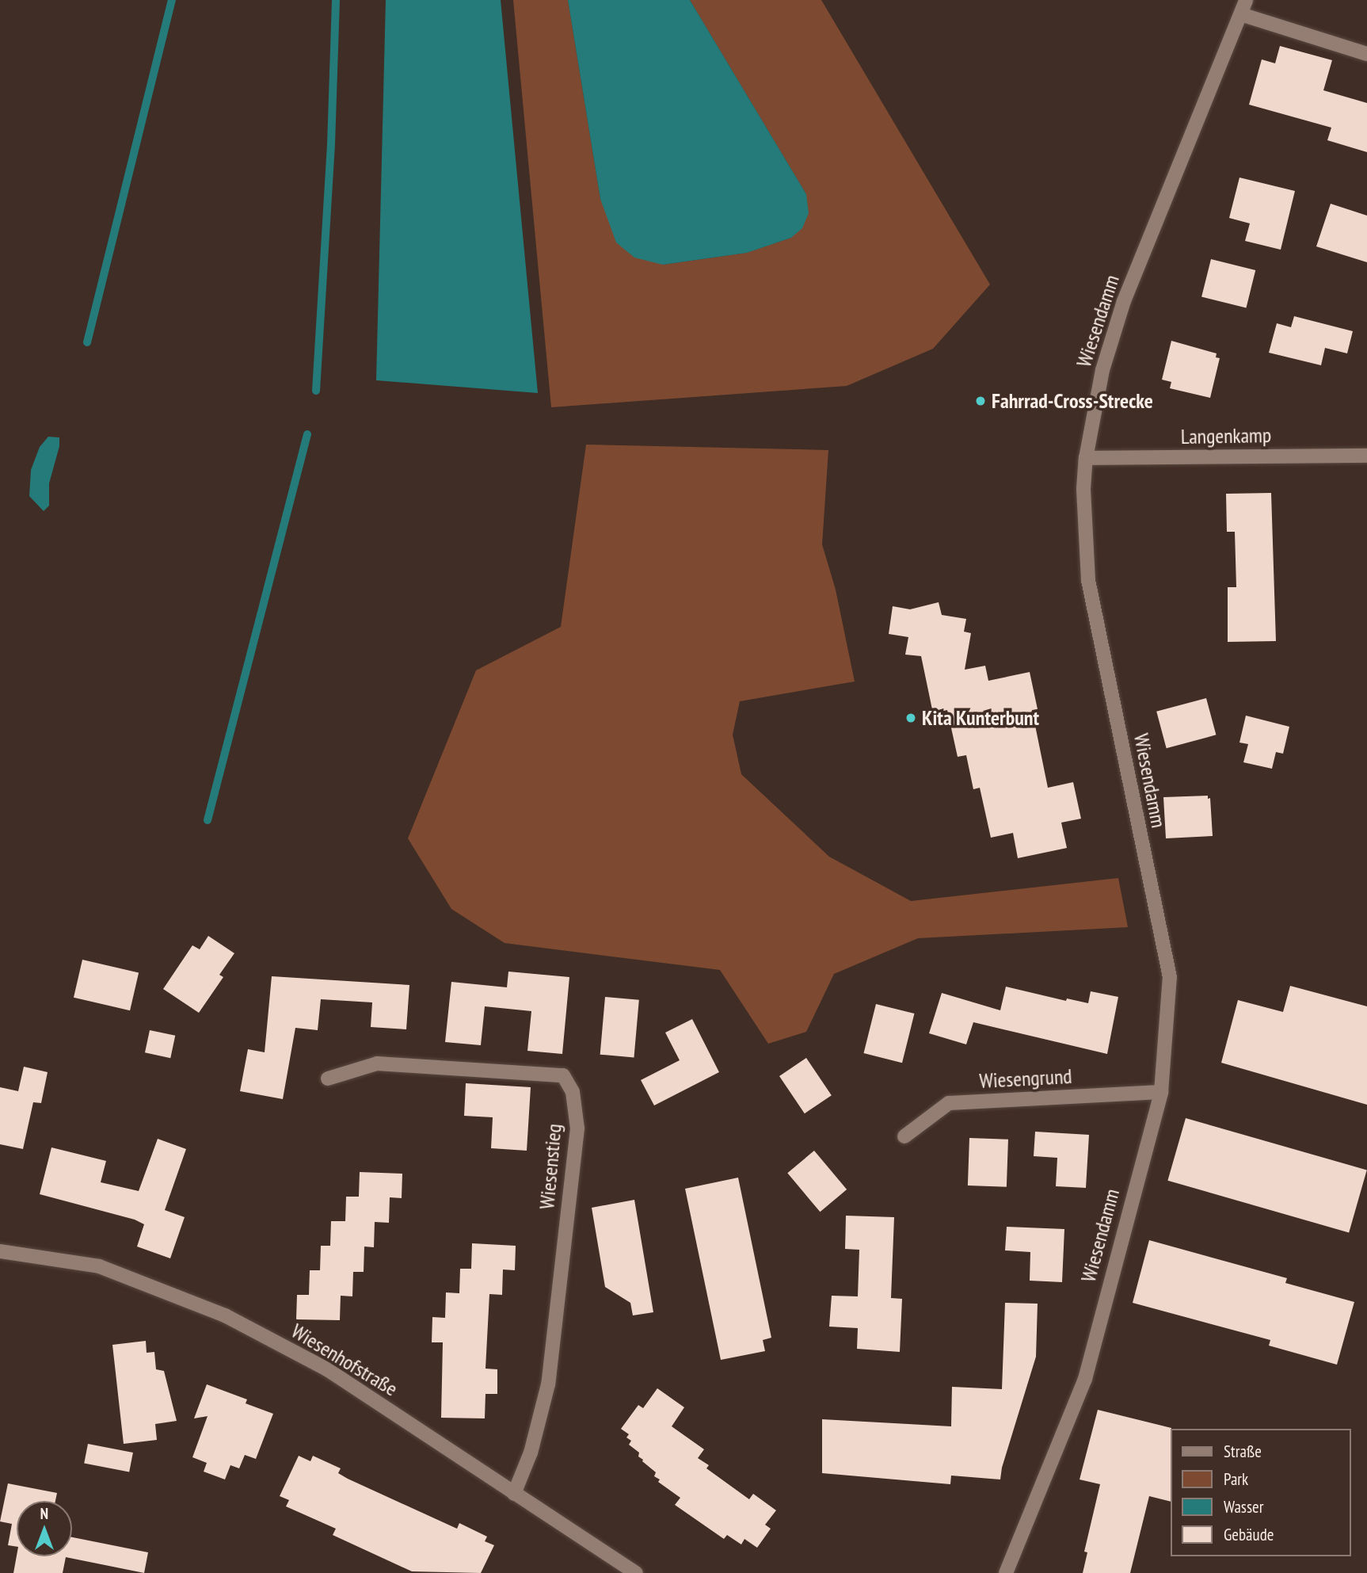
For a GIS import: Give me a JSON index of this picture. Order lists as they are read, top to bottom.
{
  "streets": {
    "street": [
      "Wiesendamm",
      "Langenkamp",
      "Wiesengrund",
      "Wiesenstieg",
      "Wiesenhofstraße"
    ]
  },
  "crossings": [
    ["Wiesendamm", "Langenkamp"],
    ["Wiesendamm", "Wiesengrund"],
    ["Wiesenstieg", "Wiesenhofstraße"]
  ],
  "places": ["Fahrrad-Cross-Strecke", "Kita Kunterbunt"],
  "legend": [
    "Straße",
    "Park",
    "Wasser",
    "Gebäude"
  ],
  "north": "top"
}
